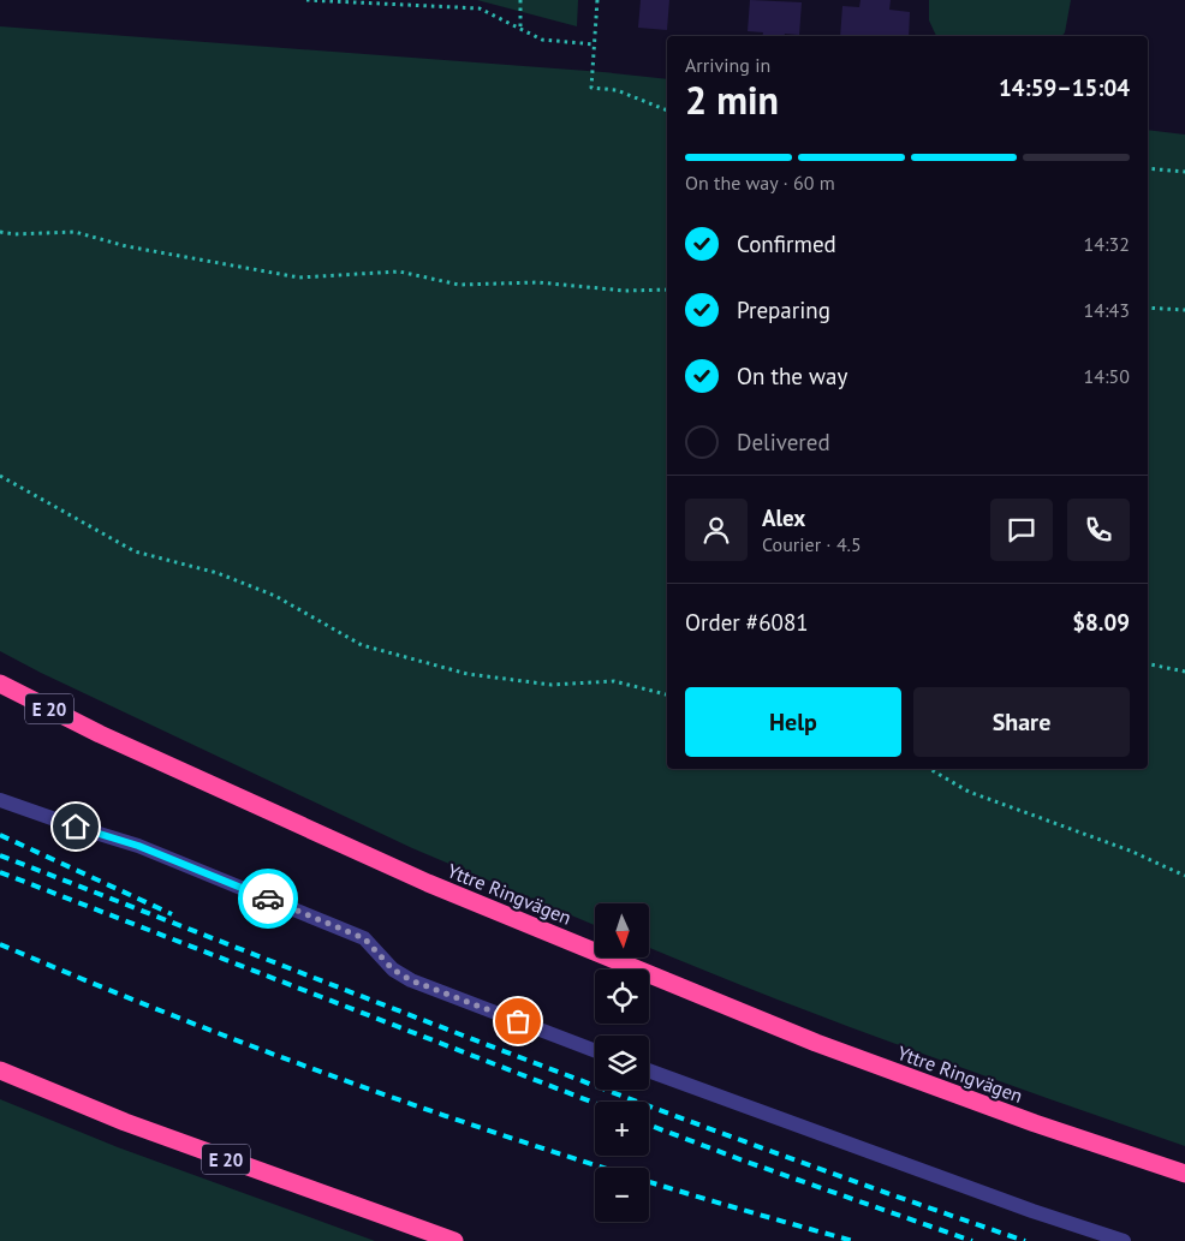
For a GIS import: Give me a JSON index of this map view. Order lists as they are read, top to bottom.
{
  "streets": {
    "highway": ["E 20", "Yttre Ringvägen"]
  },
  "north": "bottom",
  "page": {
    "heading": ["2 min", "Arriving in", "14:59–15:04"],
    "panel": [
      "Alex",
      "Courier · 4.5",
      "Order #6081",
      "$8.09"
    ],
    "bar": "On the way · 60 m",
    "list": [
      ["Confirmed", "14:32"],
      ["Preparing", "14:43"],
      ["On the way", "14:50"],
      "Delivered"
    ],
    "buttons": ["Help", "Share"],
    "map_buttons": ["+", "−"]
  }
}
